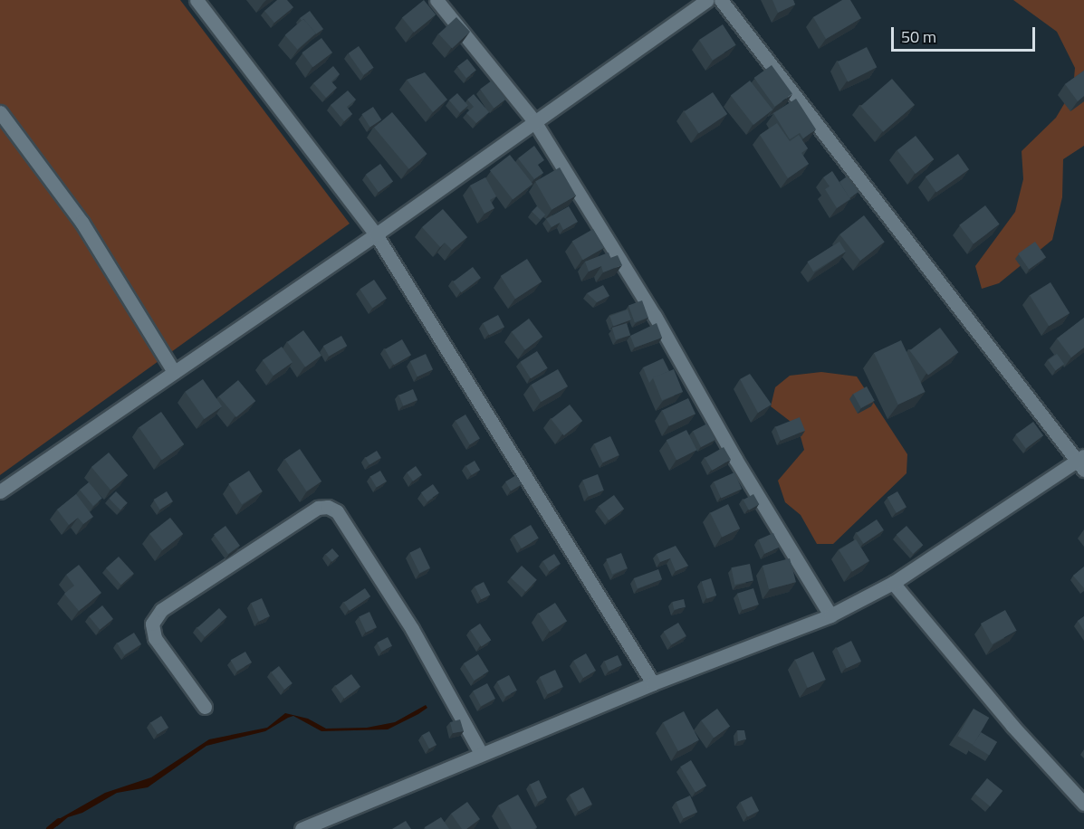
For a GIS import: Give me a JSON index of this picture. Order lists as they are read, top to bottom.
{
  "scale_bar": "50 m"
}
